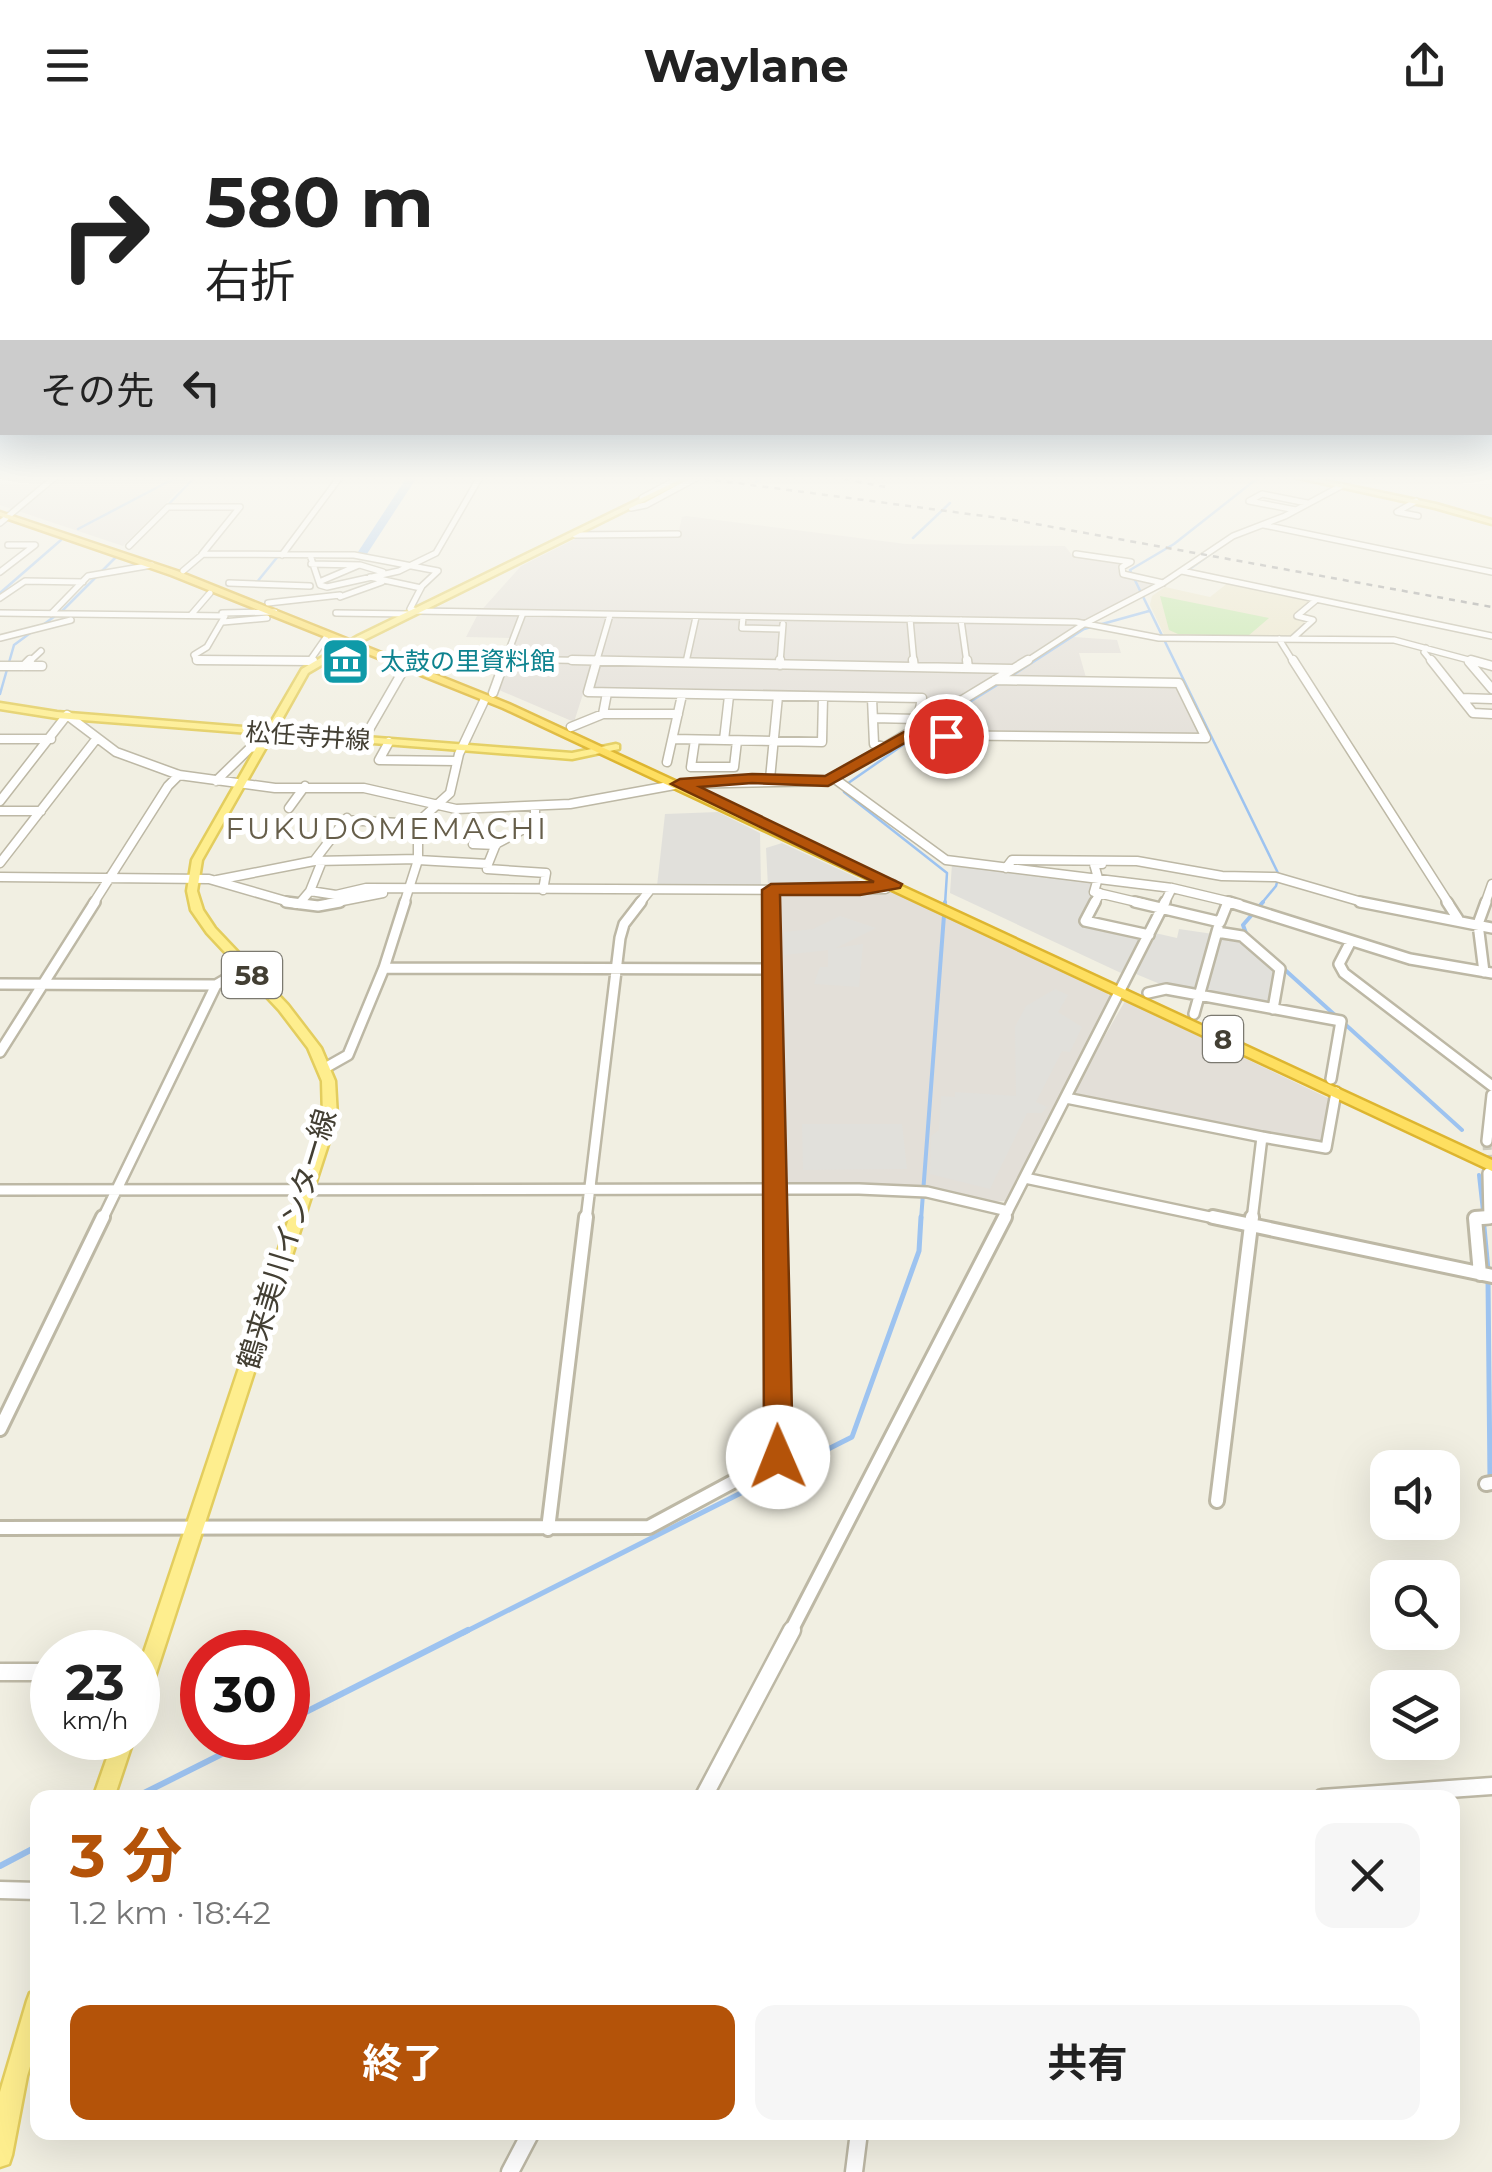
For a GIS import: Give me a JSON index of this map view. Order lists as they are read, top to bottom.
{
  "streets": {
    "highway": ["8"],
    "main road": ["松任寺井線", "58", "鶴来美川インター線"]
  },
  "crossings": [
    ["松任寺井線", "8"]
  ],
  "districts": ["FUKUDOMEMACHI"],
  "places": {
    "museum": ["太鼓の里資料館"]
  },
  "page": {
    "header": "Waylane",
    "turn": ["580 m", "右折"],
    "then": "その先",
    "speed": "23 km/h",
    "limit": "30",
    "heading": ["3 分", "1.2 km · 18:42"],
    "buttons": ["終了", "共有"]
  }
}
